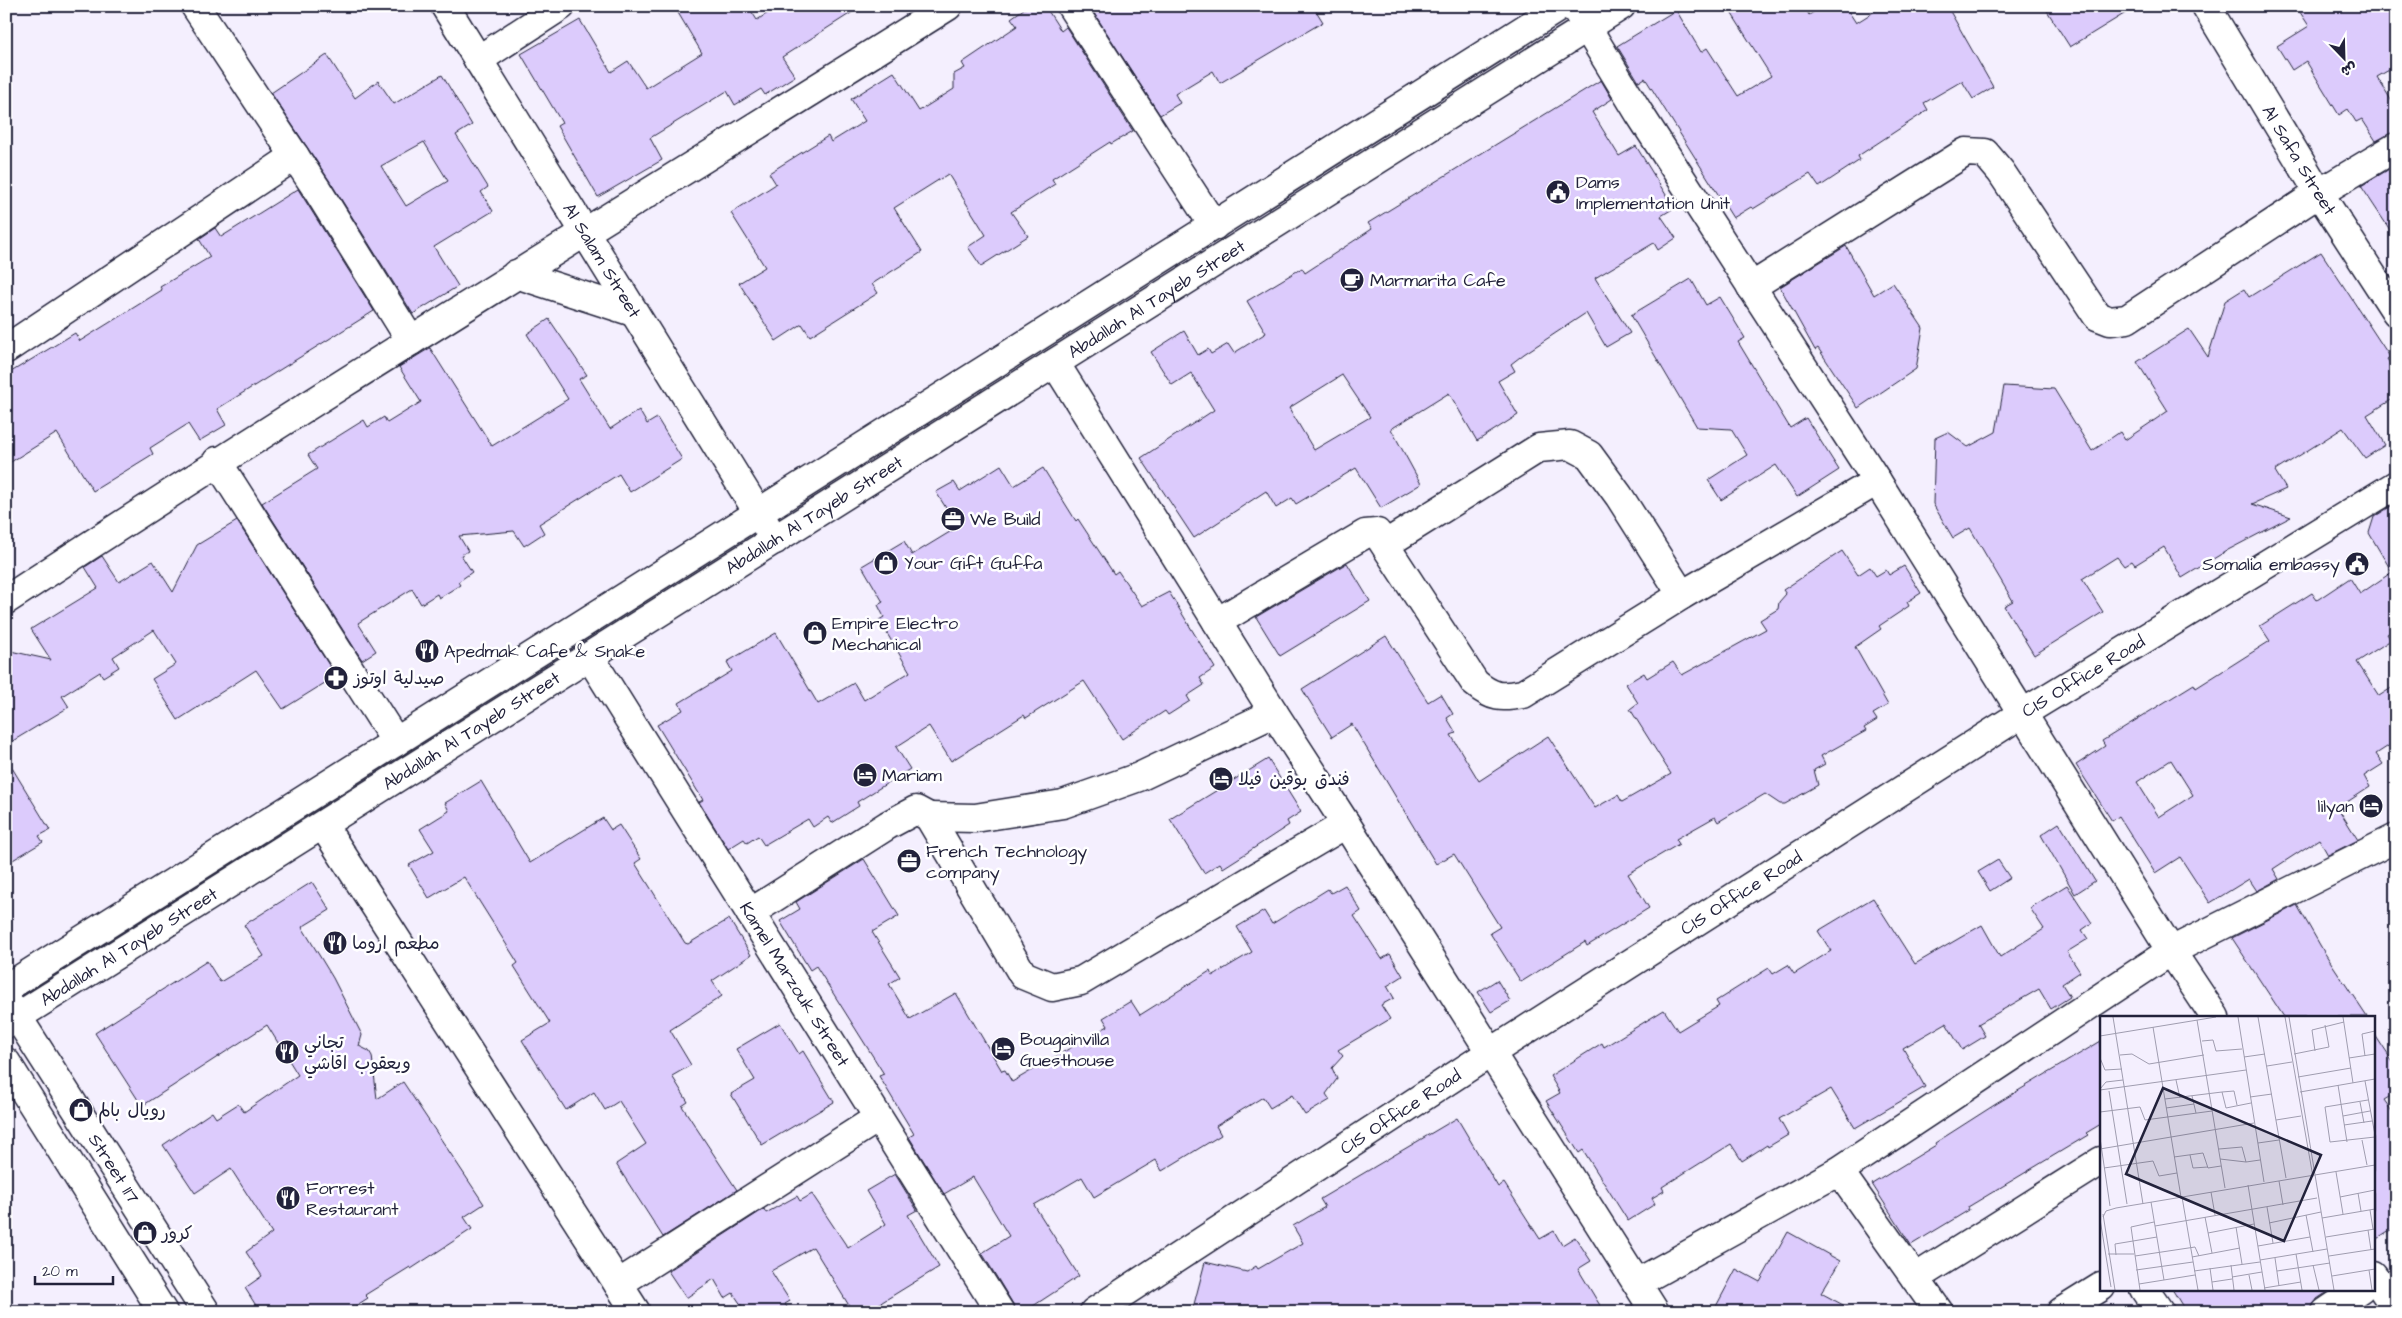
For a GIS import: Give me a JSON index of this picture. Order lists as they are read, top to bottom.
{
  "streets": {
    "street": [
      "Al Safa Street",
      "Al Salam Street",
      "Abdallah Al Tayeb Street",
      "CIS Office Road",
      "Kamel Marzouk Street",
      "Street 117"
    ]
  },
  "crossings": [
    ["Al Salam Street", "Abdallah Al Tayeb Street"],
    ["Abdallah Al Tayeb Street", "Kamel Marzouk Street"],
    ["Abdallah Al Tayeb Street", "Street 117"]
  ],
  "places": {
    "public building": ["Dams Implementation Unit", "Somalia embassy"],
    "cafe": ["Marmarita Cafe"],
    "office": ["We Build", "French Technology company"],
    "shop": [
      "Your Gift Guffa",
      "Empire Electro Mechanical",
      "رويال بالم",
      "كرور"
    ],
    "restaurant": [
      "Apedmak Cafe & Snake",
      "مطعم اروما",
      "تجاني ويعقوب اقاشي",
      "Forrest Restaurant"
    ],
    "pharmacy": ["صيدلية اوتوز"],
    "hotel": [
      "Mariam",
      "فندق بوقين فيلا",
      "lilyan",
      "Bougainvilla Guesthouse"
    ]
  },
  "scale_bar": "20 m",
  "north": "bottom right"
}
